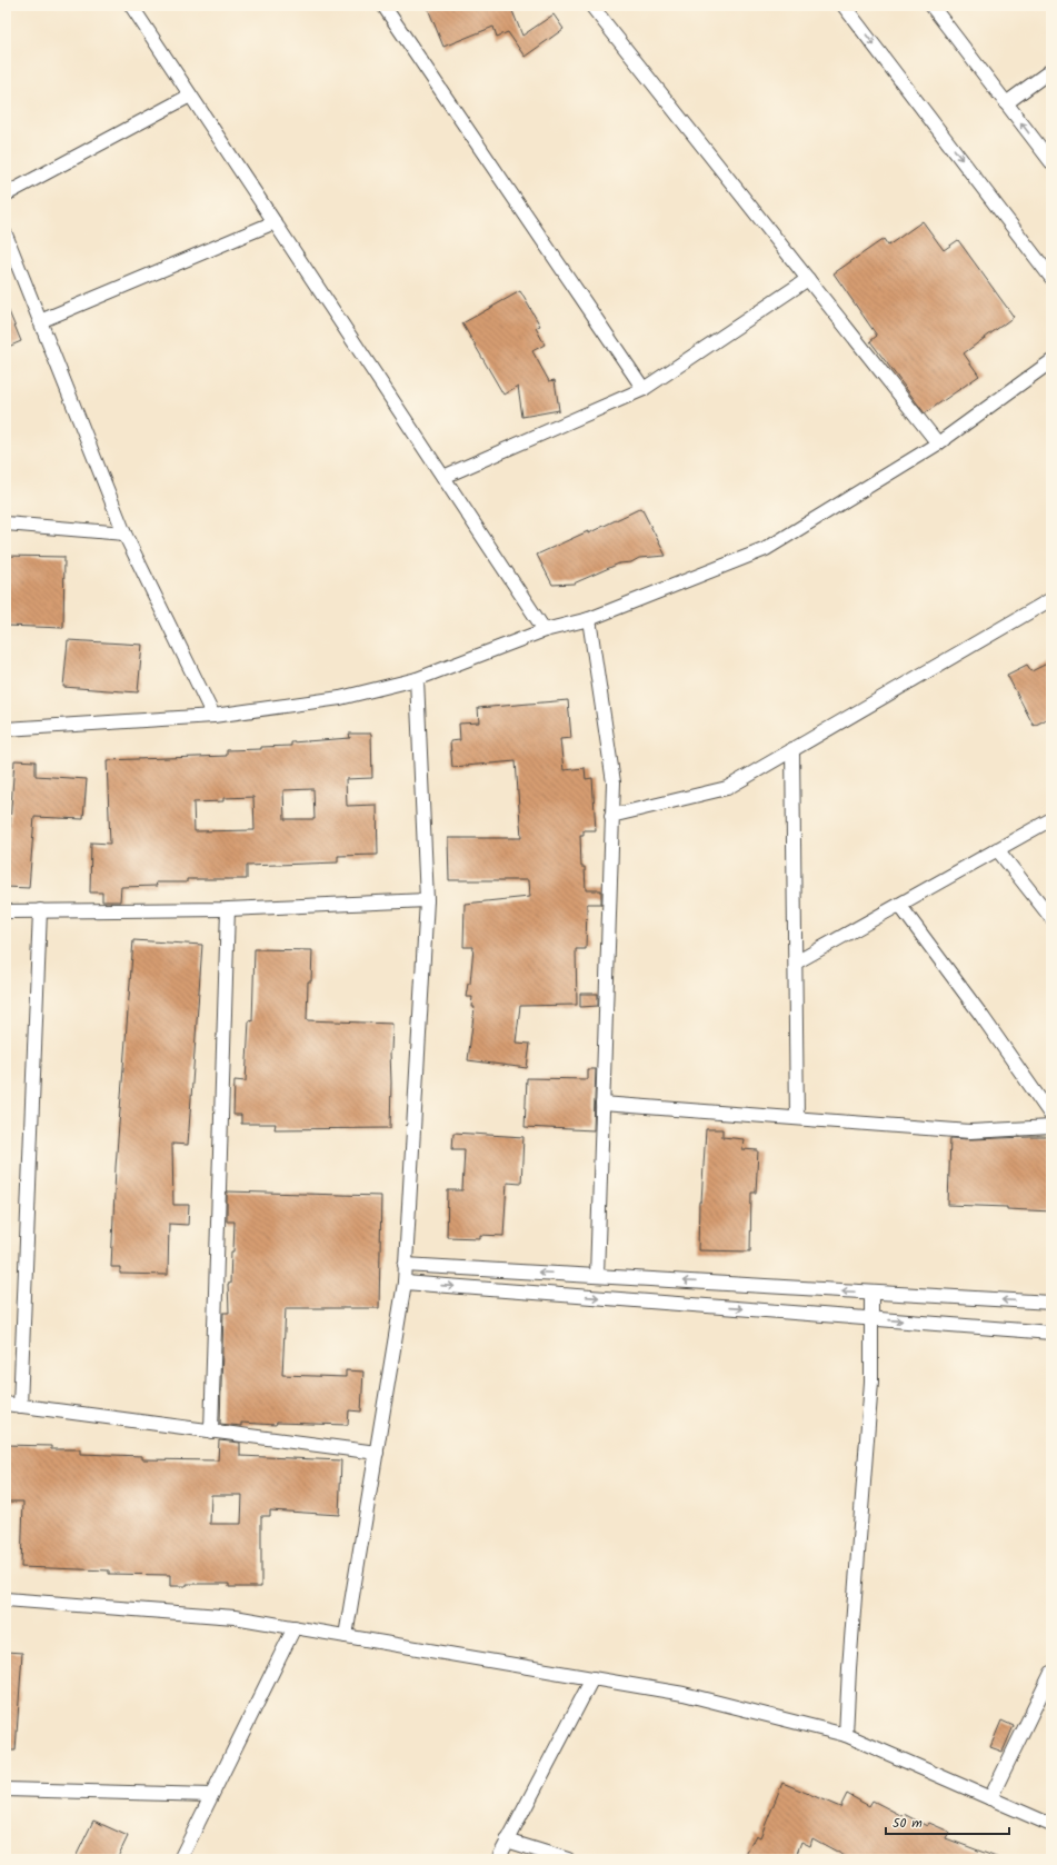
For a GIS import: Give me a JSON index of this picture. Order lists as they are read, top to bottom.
{
  "scale_bar": "50 m"
}
